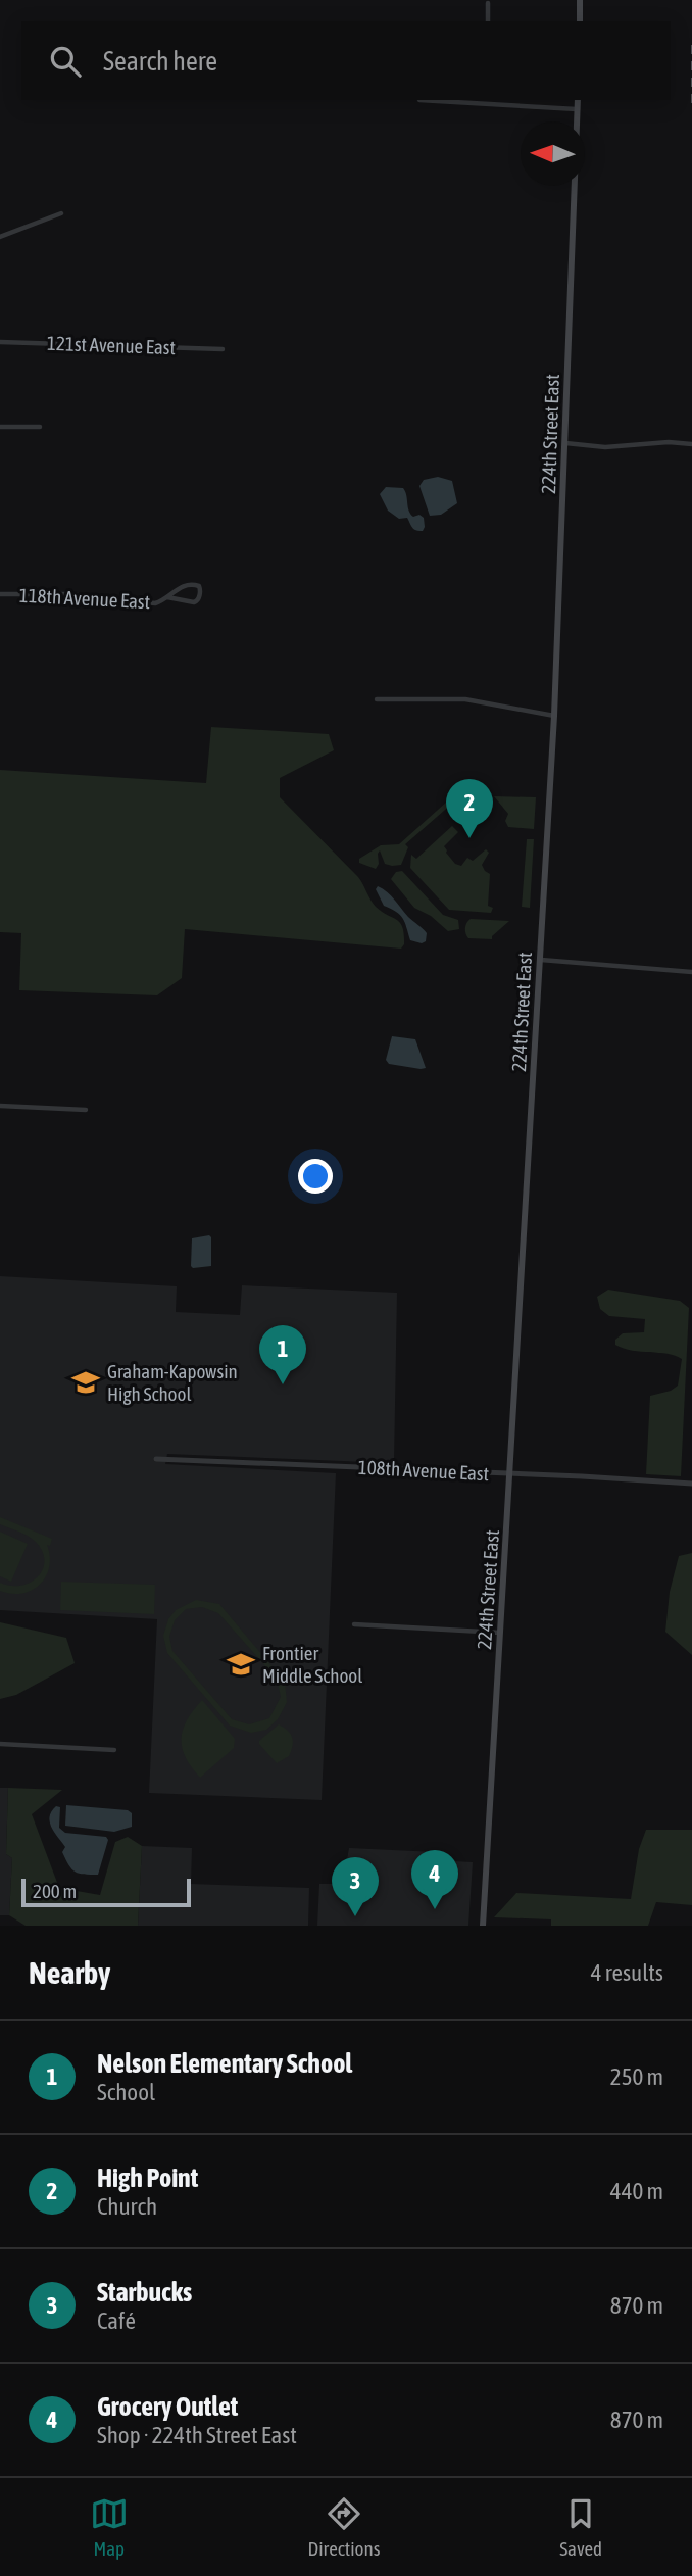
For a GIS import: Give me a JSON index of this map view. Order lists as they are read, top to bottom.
{
  "streets": {
    "main road": ["224th Street East"],
    "street": ["121st Avenue East", "118th Avenue East", "108th Avenue East"]
  },
  "crossings": [
    ["224th Street East", "108th Avenue East"]
  ],
  "places": {
    "school or university": ["Graham-Kapowsin High School", "Frontier Middle School"]
  },
  "scale_bar": "200 m",
  "north": "left",
  "page": {
    "search": "Search here",
    "pins": [
      "2",
      "1",
      "4",
      "3"
    ],
    "scale": "200 m",
    "heading": ["Nearby", "4 results"],
    "list": [
      {
        "mark": "1",
        "name": "Nelson Elementary School",
        "note": "School",
        "value": "250 m"
      },
      {
        "mark": "2",
        "name": "High Point",
        "note": "Church",
        "value": "440 m"
      },
      {
        "mark": "3",
        "name": "Starbucks",
        "note": "Café",
        "value": "870 m"
      },
      {
        "mark": "4",
        "name": "Grocery Outlet",
        "note": "Shop · 224th Street East",
        "value": "870 m"
      }
    ],
    "nav": ["Map", "Directions", "Saved"]
  }
}
